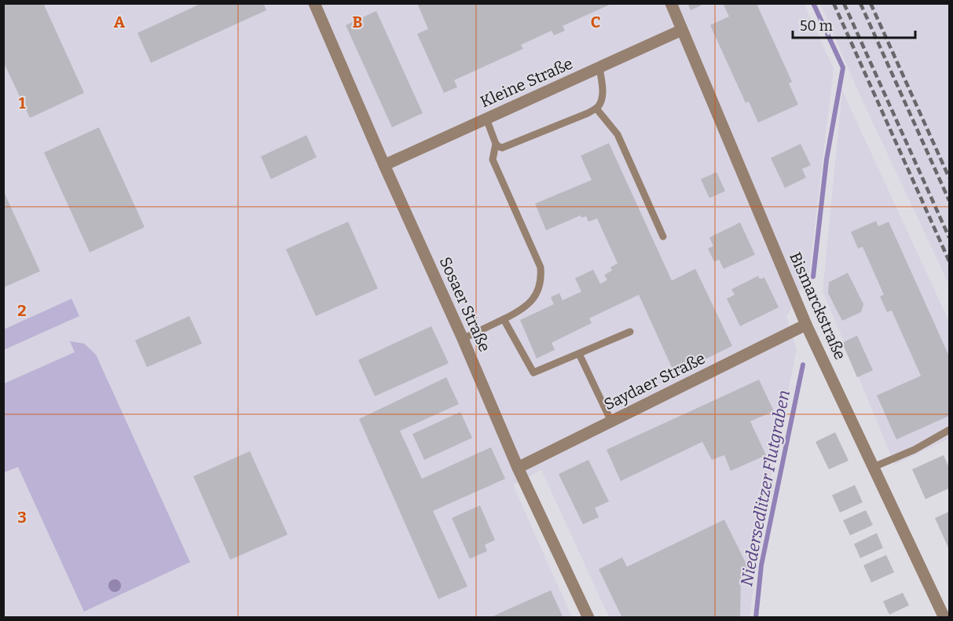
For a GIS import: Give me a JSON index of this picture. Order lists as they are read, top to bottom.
{
  "streets": {
    "street": [
      "Kleine Straße",
      "Sosaer Straße",
      "Bismarckstraße",
      "Saydaer Straße"
    ]
  },
  "crossings": [
    ["Kleine Straße", "Sosaer Straße"],
    ["Kleine Straße", "Bismarckstraße"],
    ["Sosaer Straße", "Saydaer Straße"],
    ["Bismarckstraße", "Saydaer Straße"]
  ],
  "water": ["Niedersedlitzer Flutgraben"],
  "scale_bar": "50 m",
  "grid": {
    "columns": ["A", "B", "C"],
    "rows": ["1", "2", "3"]
  }
}
